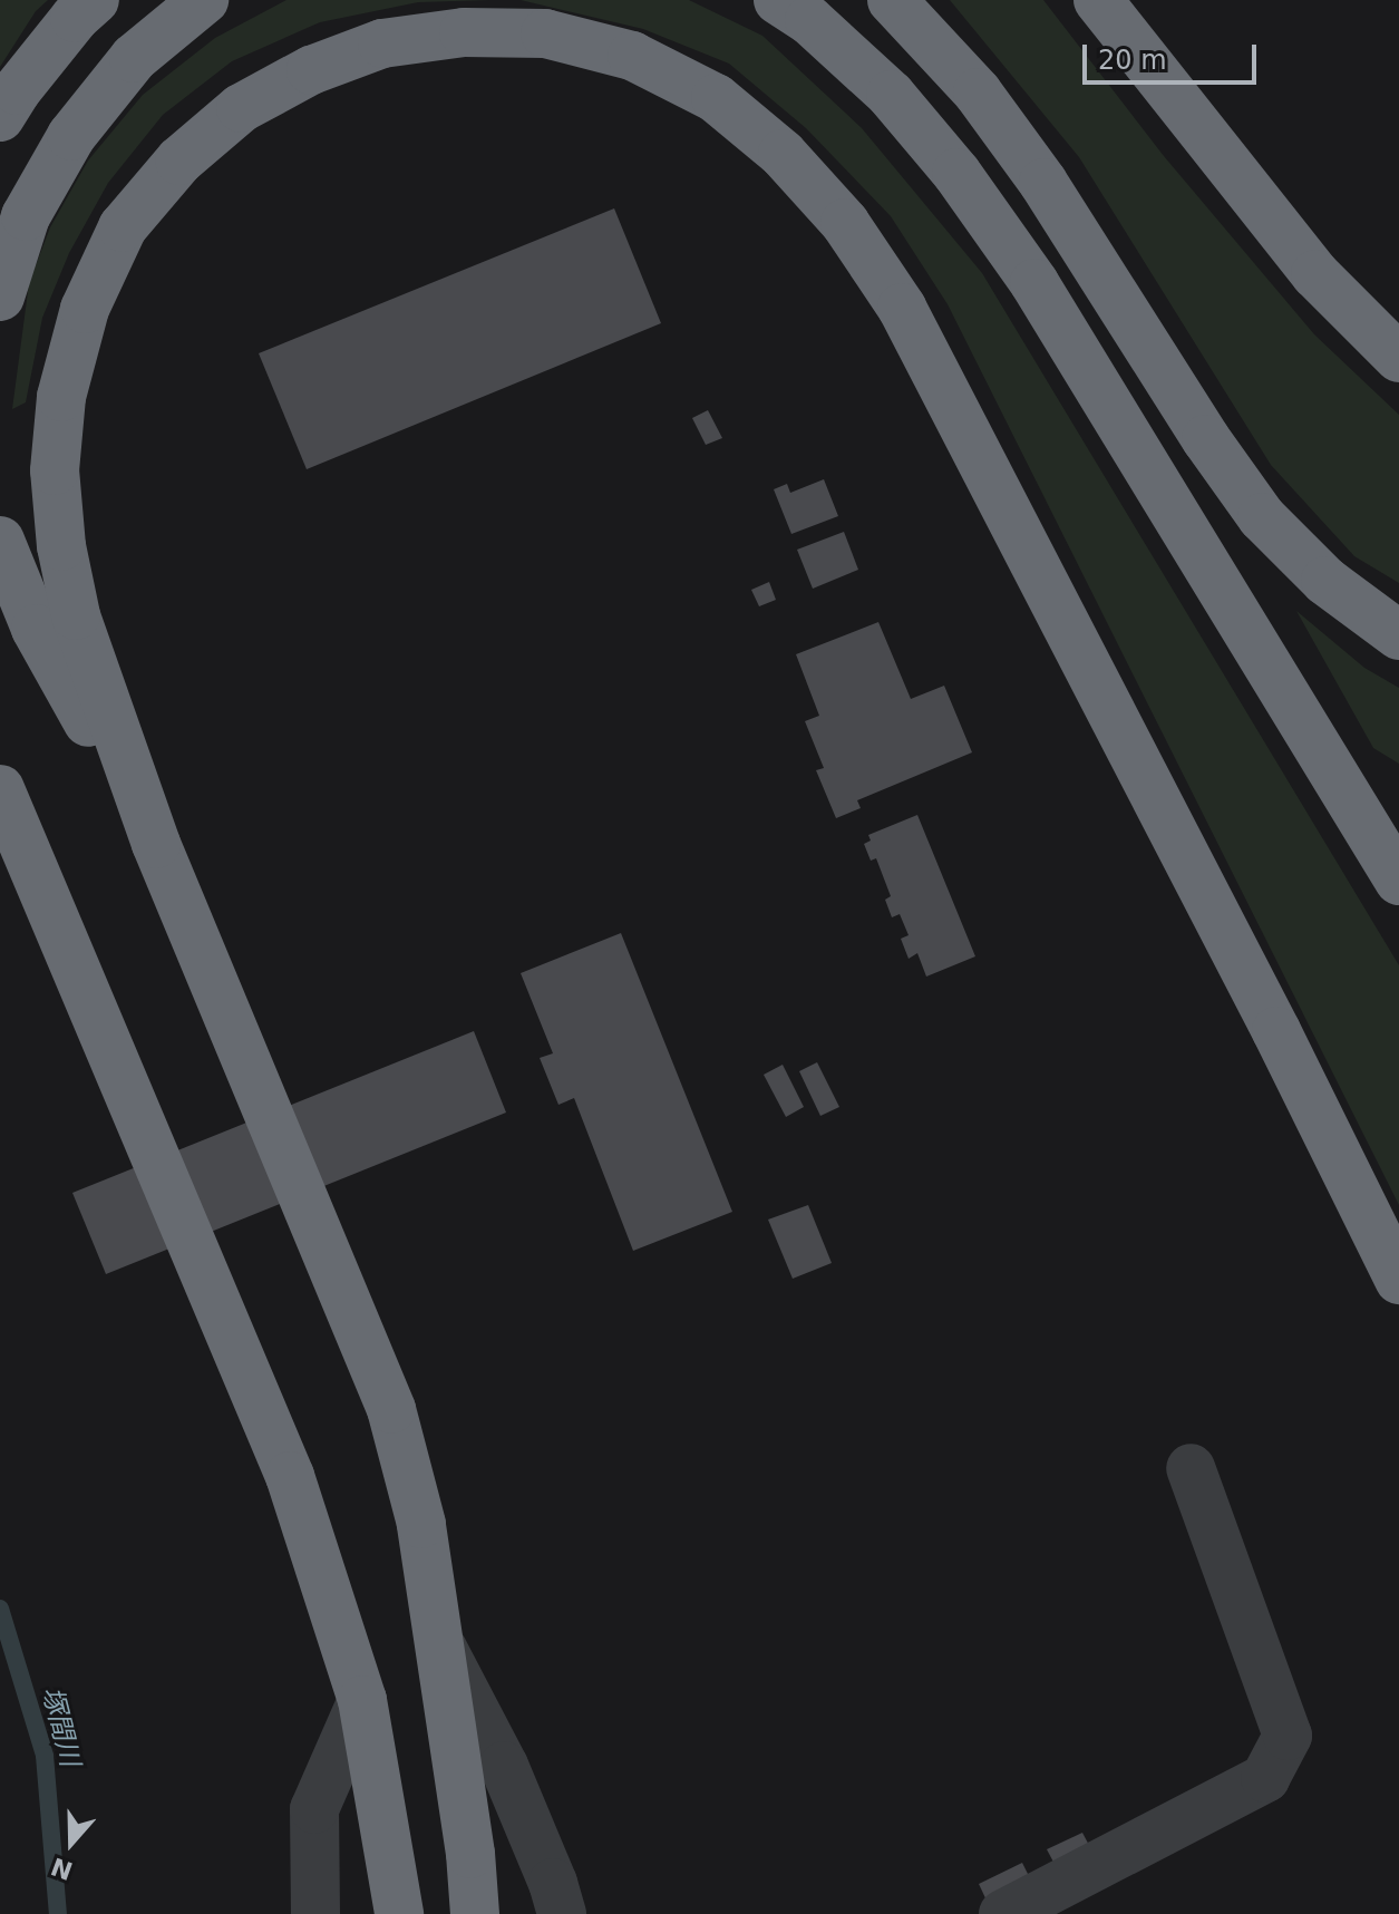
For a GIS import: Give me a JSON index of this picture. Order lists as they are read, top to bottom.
{
  "water": ["塚間川"],
  "scale_bar": "20 m",
  "north": "bottom"
}
